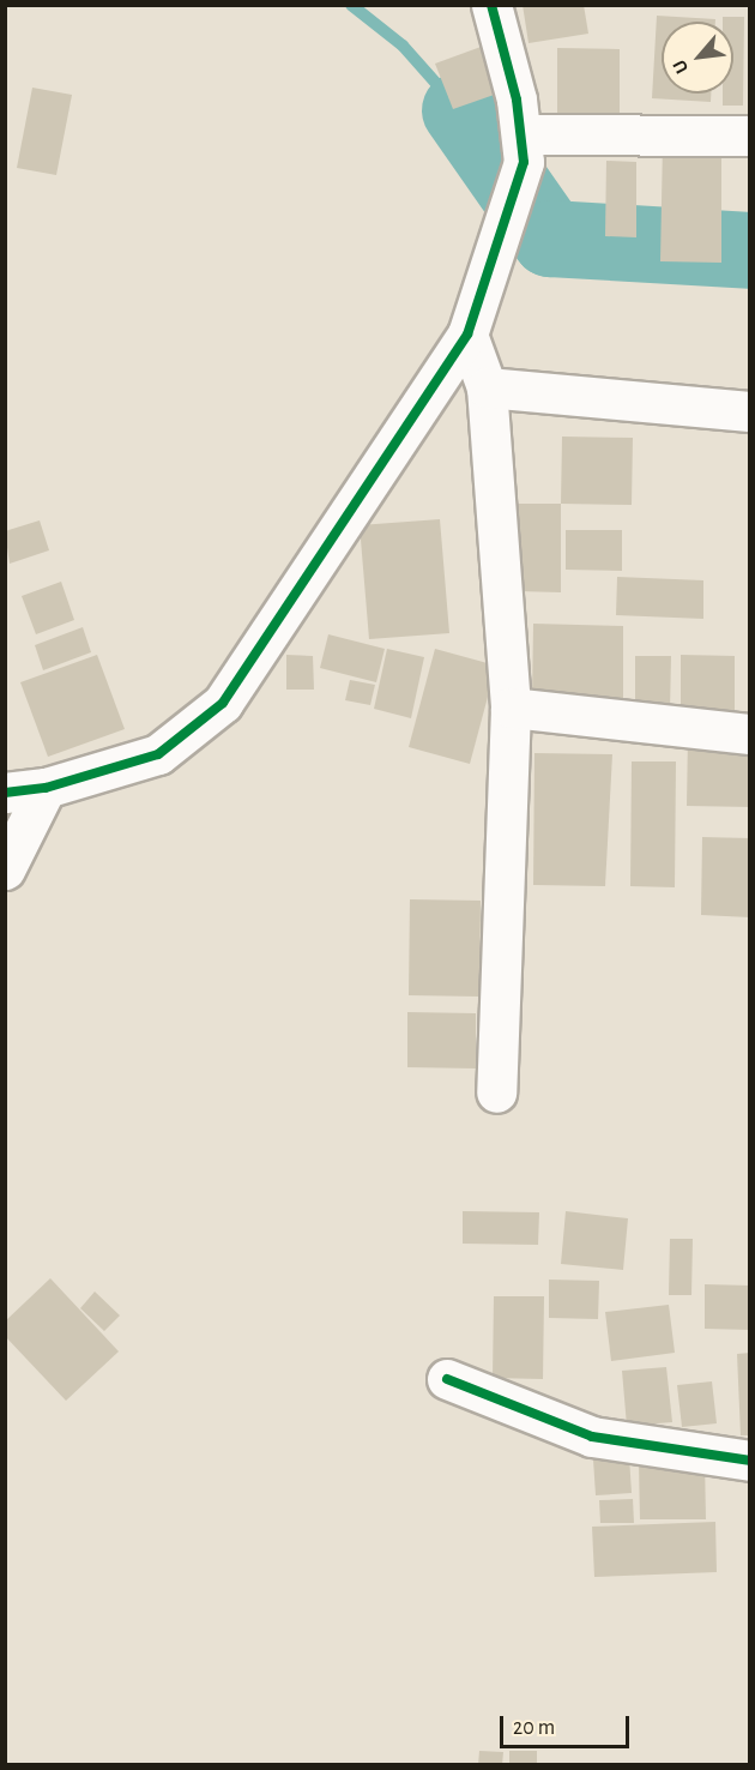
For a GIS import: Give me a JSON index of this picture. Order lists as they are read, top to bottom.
{
  "scale_bar": "20 m",
  "north": "bottom left"
}
